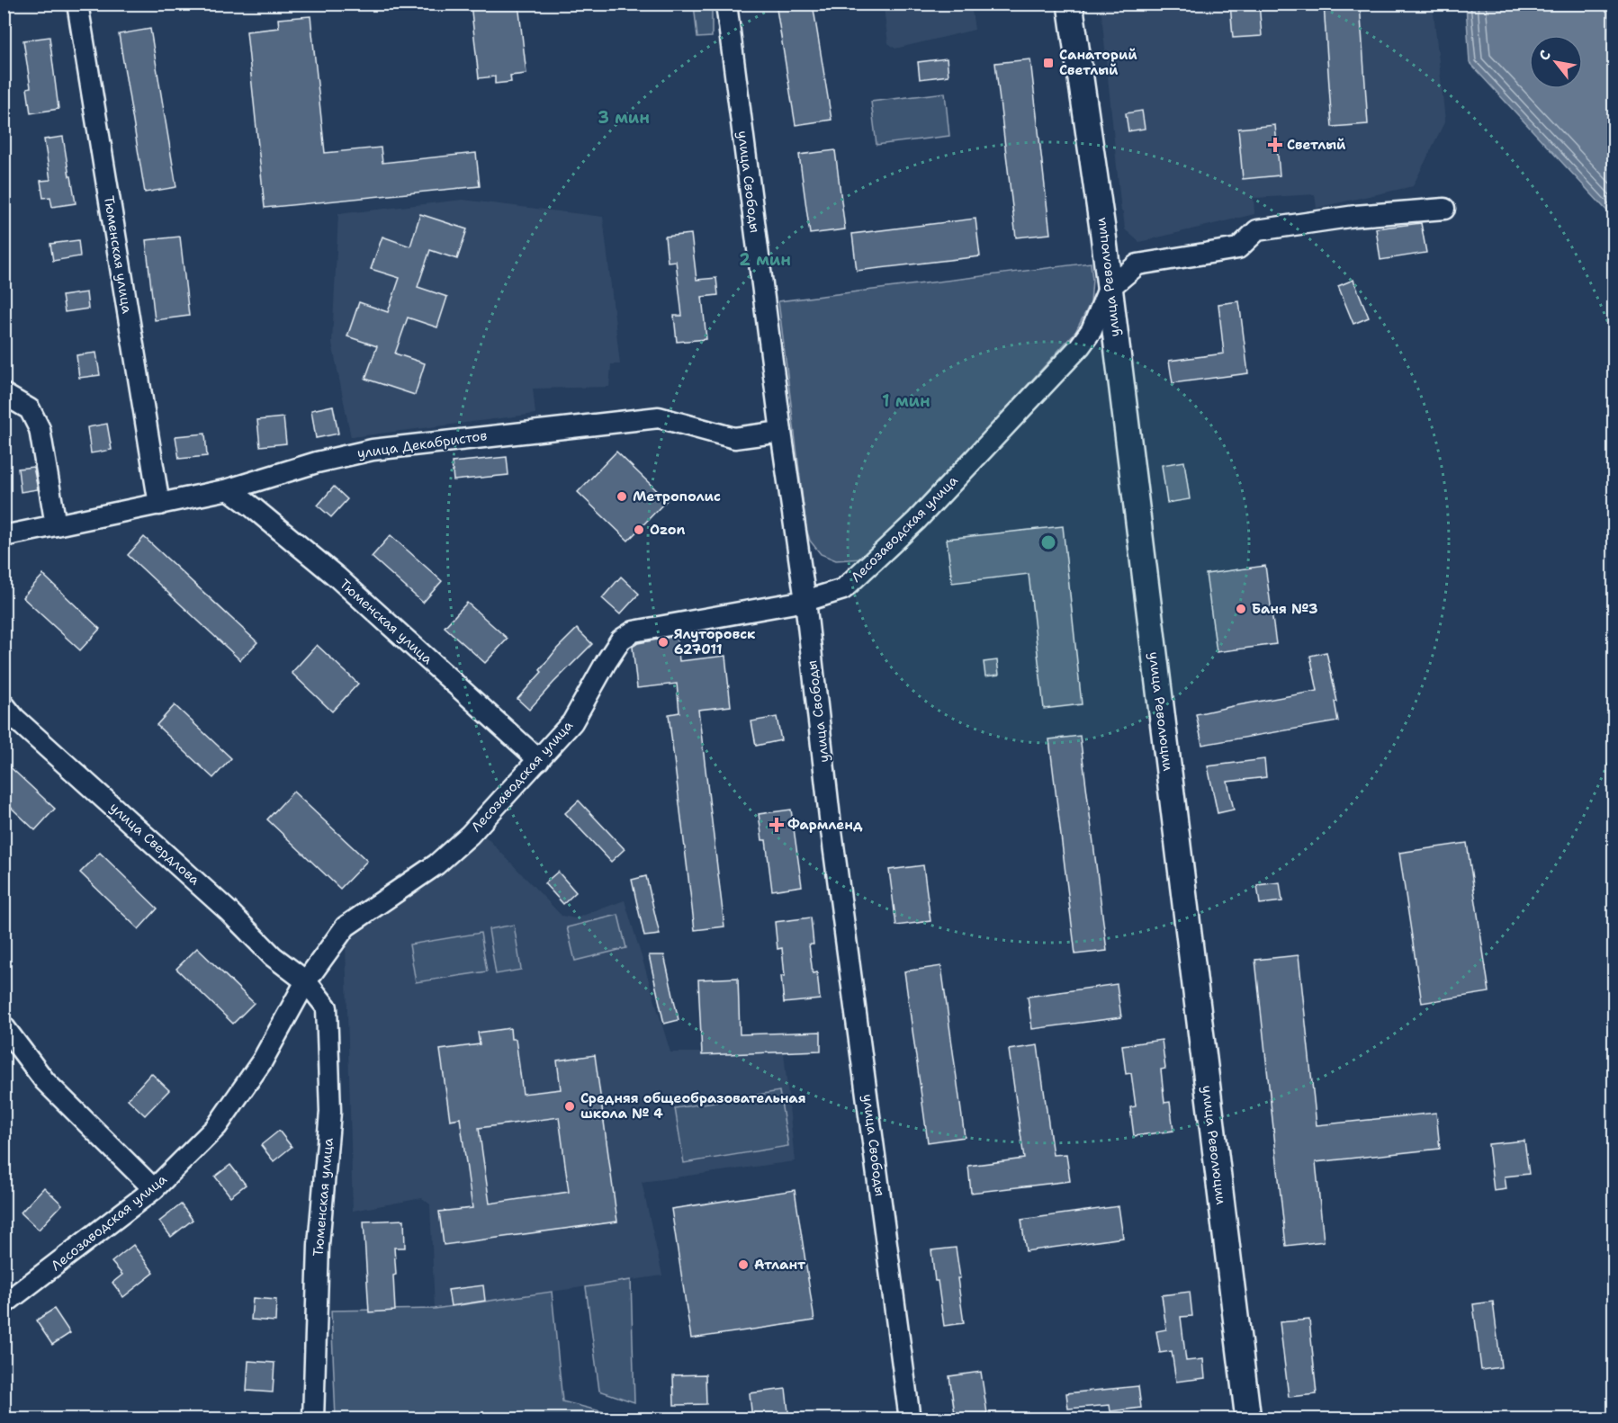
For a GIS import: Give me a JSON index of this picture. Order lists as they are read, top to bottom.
{
  "streets": {
    "main road": ["улица Революции"],
    "street": [
      "улица Свободы",
      "Тюменская улица",
      "улица Декабристов",
      "Лесозаводская улица",
      "улица Свердлова"
    ]
  },
  "crossings": [
    ["улица Свободы", "улица Декабристов"],
    ["улица Свободы", "Лесозаводская улица"],
    ["Тюменская улица", "улица Декабристов"],
    ["Тюменская улица", "Лесозаводская улица"],
    ["Тюменская улица", "улица Свердлова"],
    ["улица Революции", "Лесозаводская улица"],
    ["Лесозаводская улица", "улица Свердлова"]
  ],
  "places": {
    "transit": ["Санаторий Светлый"],
    "health": ["Светлый", "Фармленд"],
    "other": [
      "Метрополис",
      "Ozon",
      "Баня №3",
      "Ялуторовск 627011",
      "Средняя общеобразовательная школа № 4",
      "Атлант"
    ]
  },
  "north": "top left",
  "rings": ["3 мин", "2 мин", "1 мин"]
}
